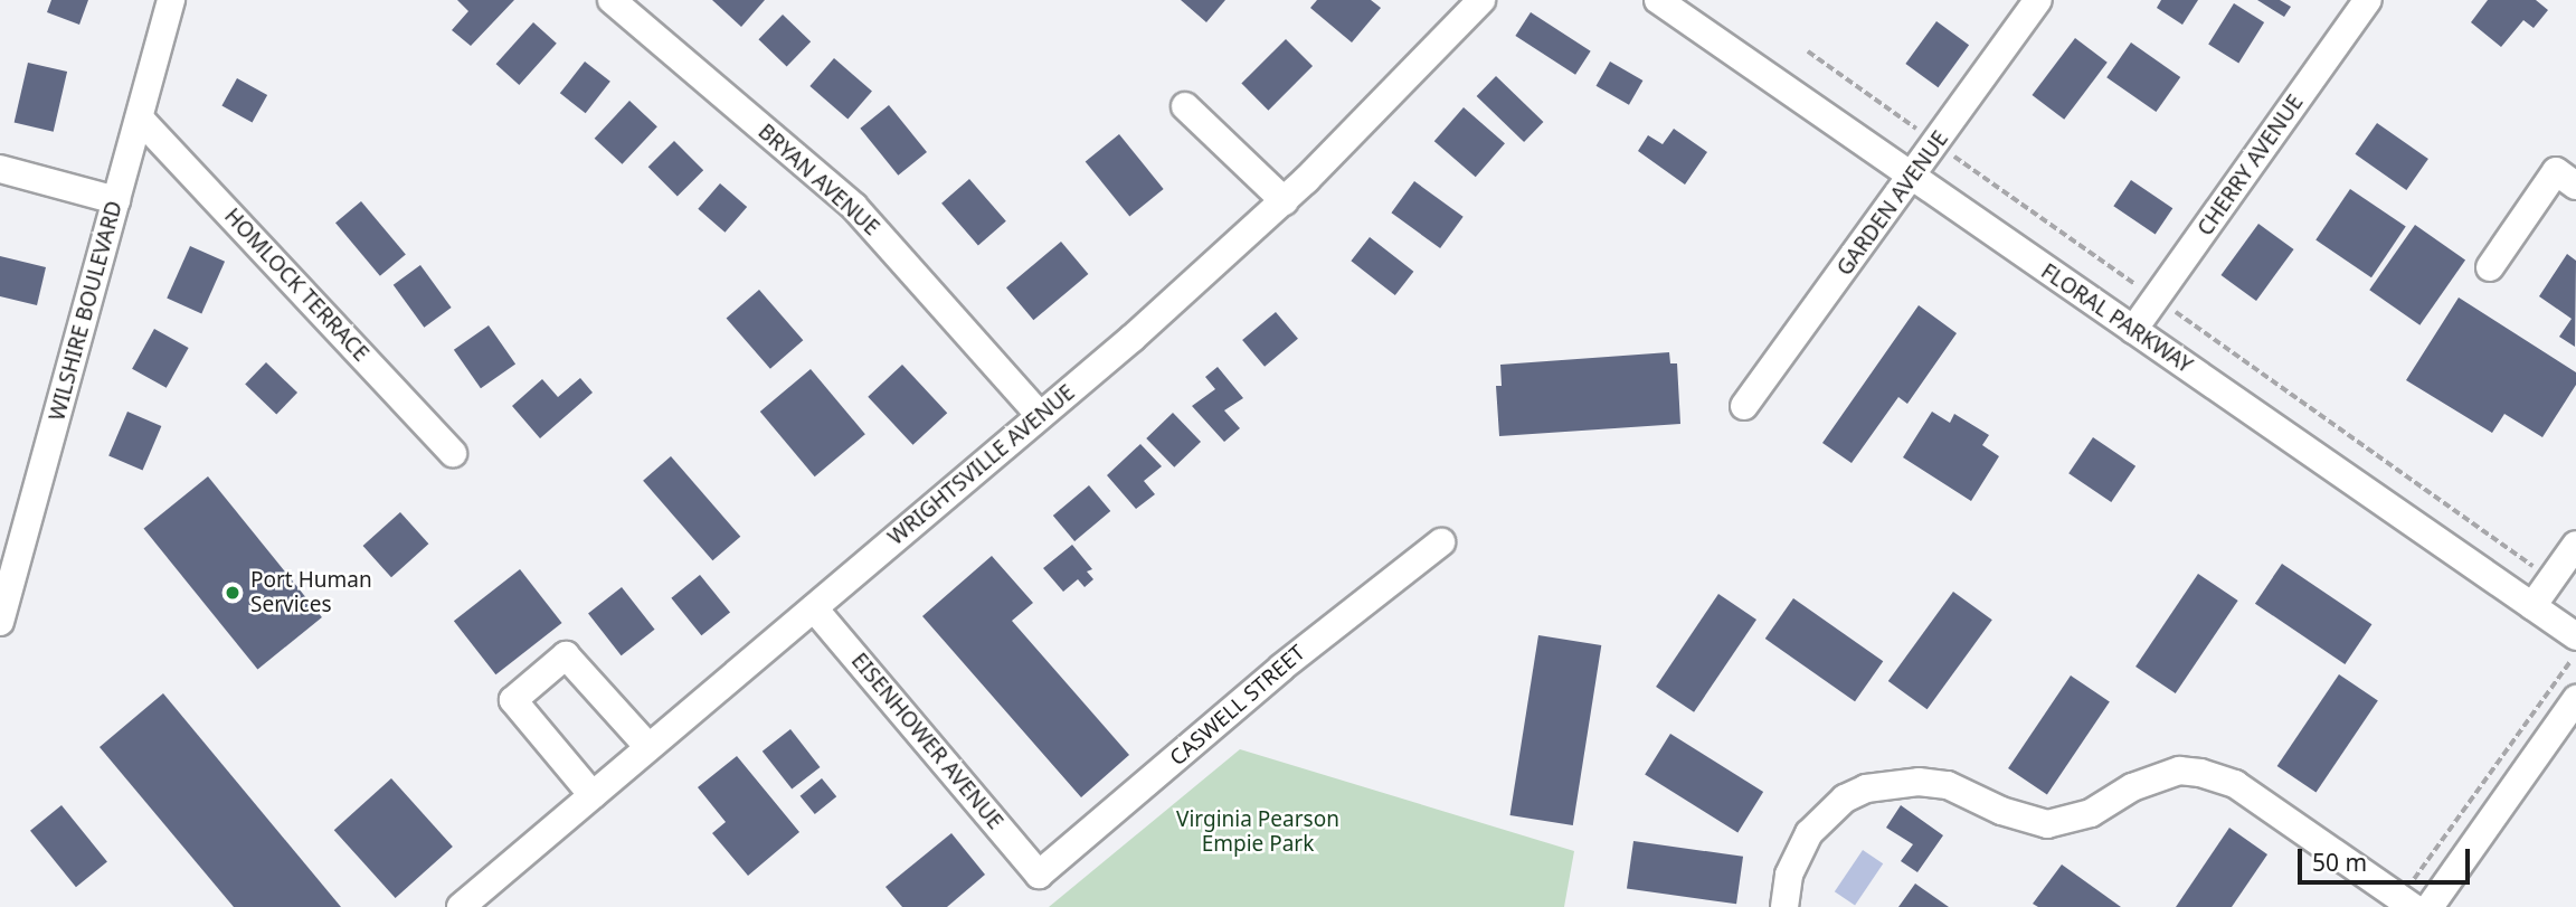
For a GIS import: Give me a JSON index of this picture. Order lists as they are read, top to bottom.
{
  "streets": {
    "street": [
      "CHERRY AVENUE",
      "BRYAN AVENUE",
      "GARDEN AVENUE",
      "HOMLOCK TERRACE",
      "WILSHIRE BOULEVARD",
      "FLORAL PARKWAY",
      "WRIGHTSVILLE AVENUE",
      "CASWELL STREET",
      "EISENHOWER AVENUE"
    ]
  },
  "crossings": [
    ["CHERRY AVENUE", "FLORAL PARKWAY"],
    ["BRYAN AVENUE", "WRIGHTSVILLE AVENUE"],
    ["GARDEN AVENUE", "FLORAL PARKWAY"],
    ["HOMLOCK TERRACE", "WILSHIRE BOULEVARD"],
    ["WRIGHTSVILLE AVENUE", "EISENHOWER AVENUE"],
    ["CASWELL STREET", "EISENHOWER AVENUE"]
  ],
  "parks": ["Virginia Pearson Empie Park"],
  "places": ["Port Human Services"],
  "scale_bar": "50 m"
}
